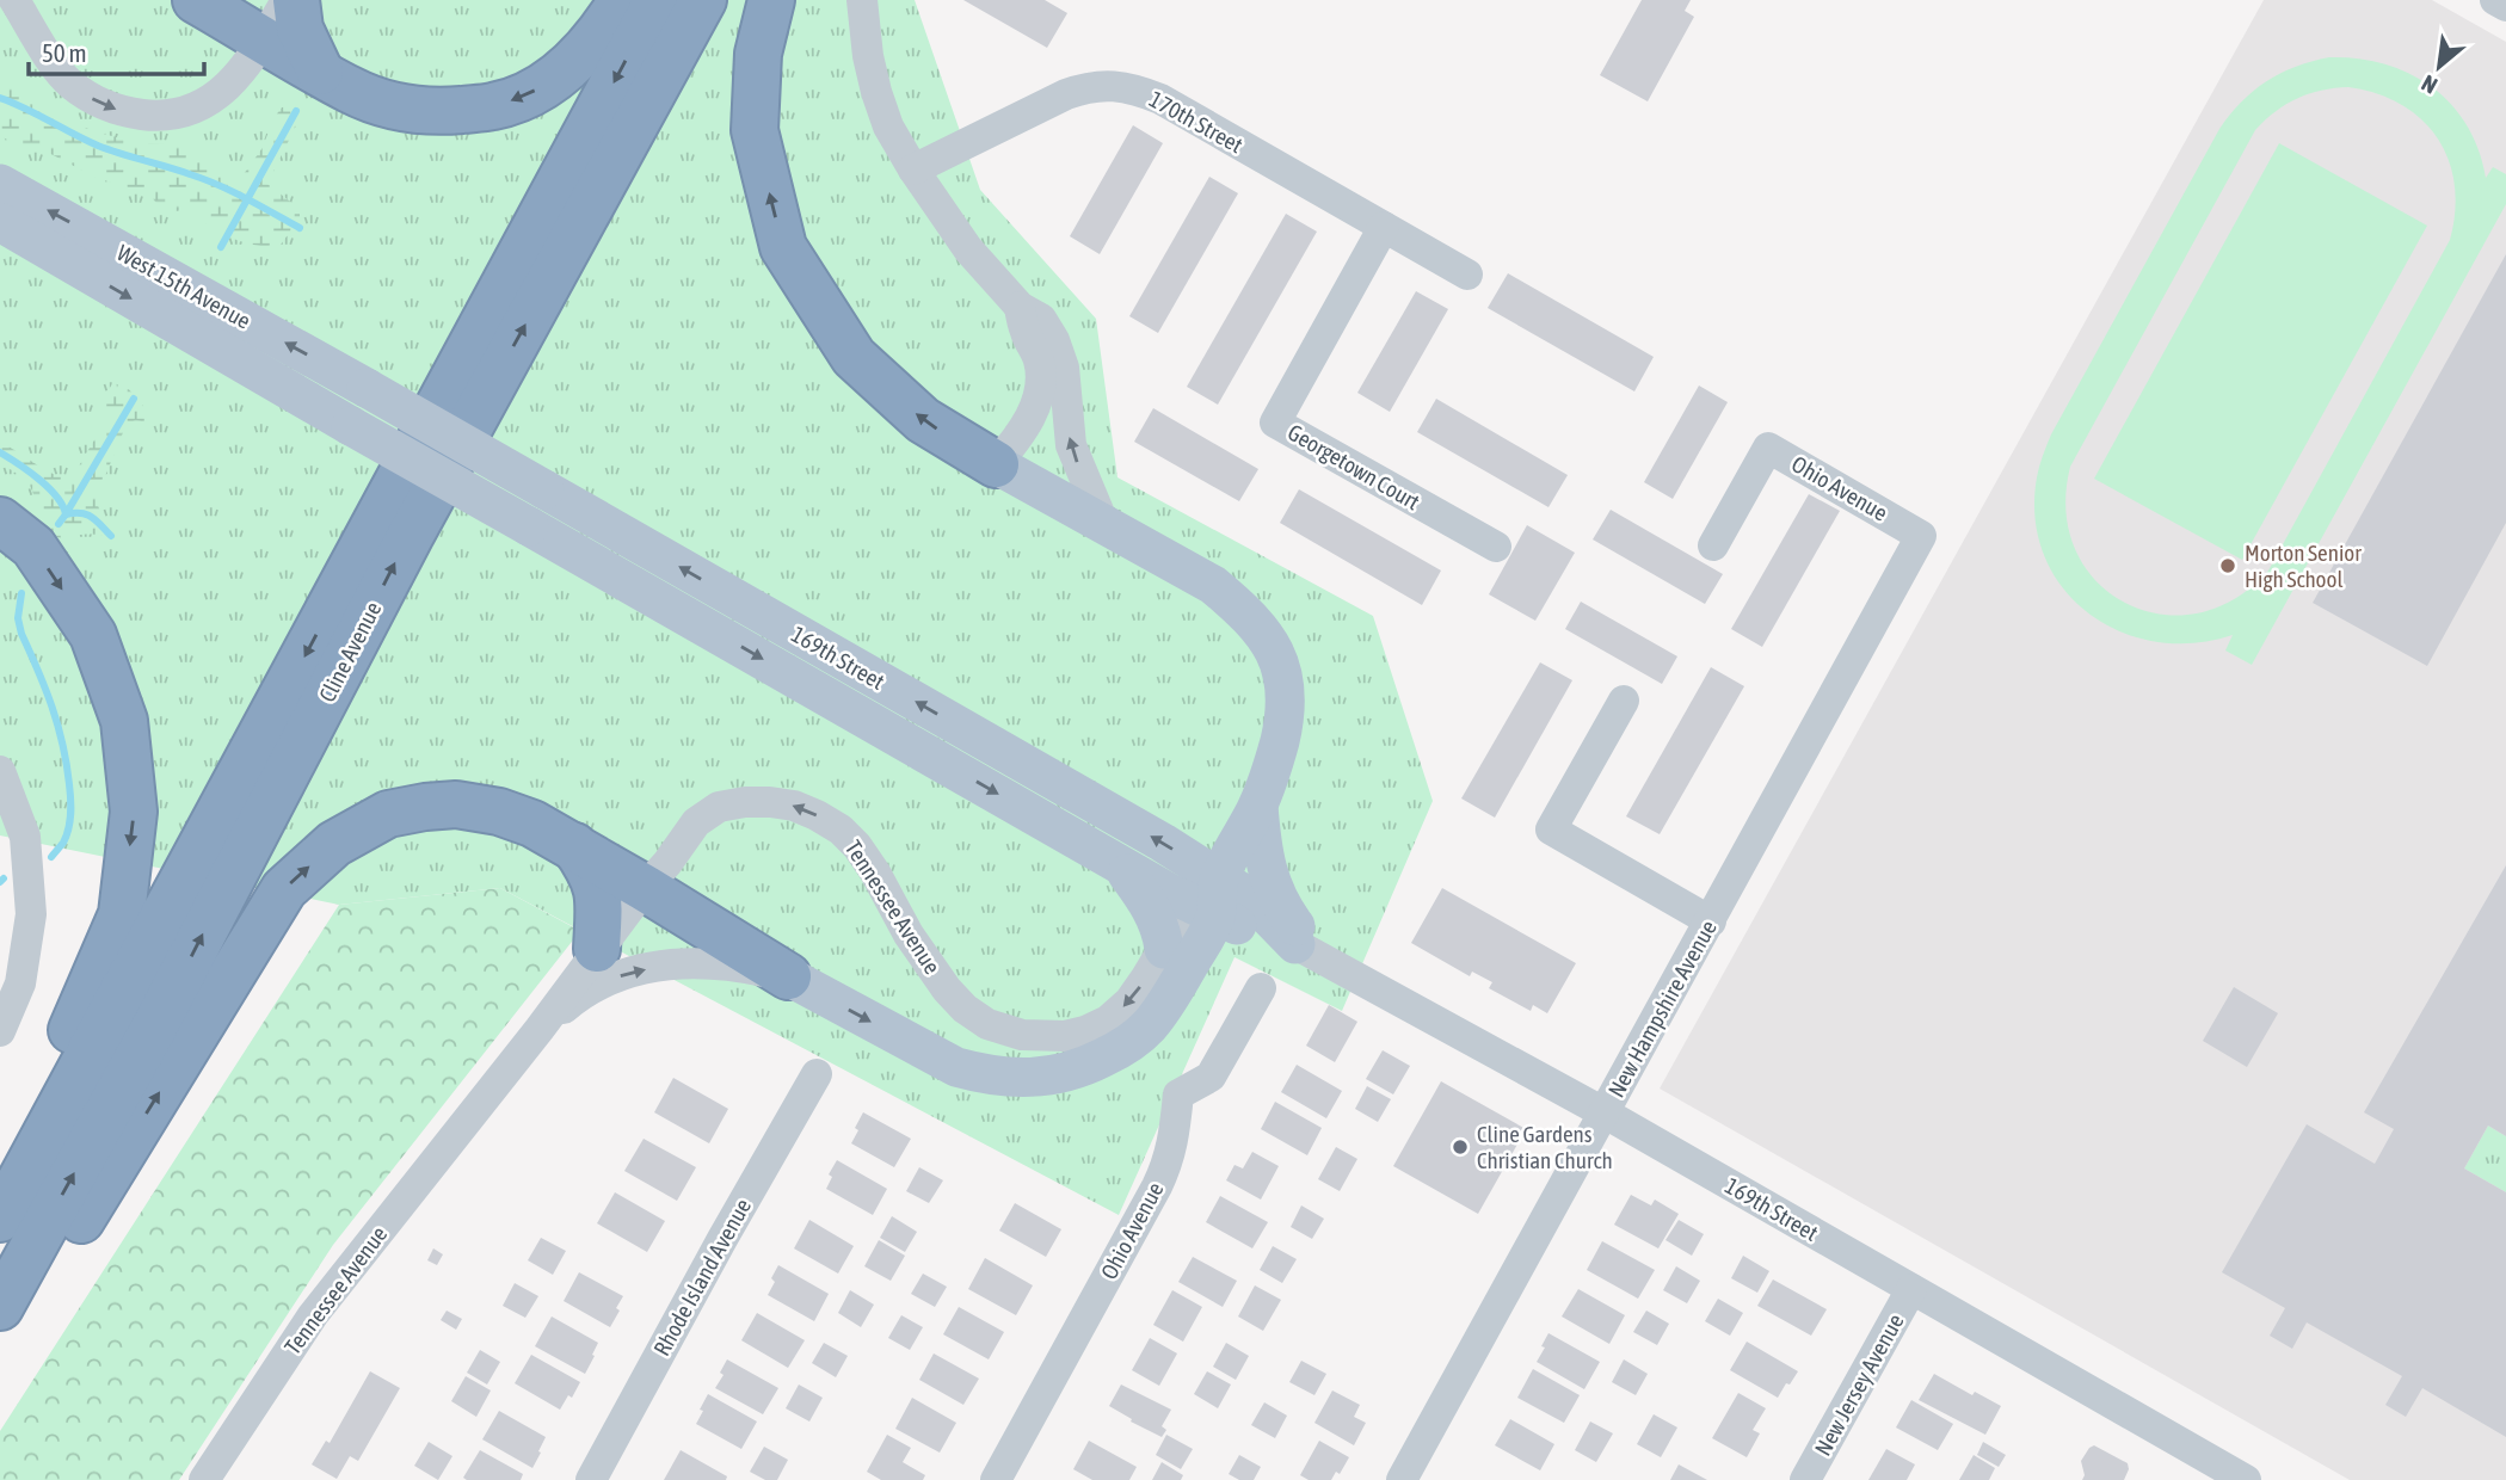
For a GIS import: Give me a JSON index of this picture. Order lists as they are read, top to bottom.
{
  "streets": {
    "highway": ["Cline Avenue"],
    "main road": ["West 15th Avenue", "169th Street", "Tennessee Avenue"],
    "street": [
      "170th Street",
      "Georgetown Court",
      "Ohio Avenue",
      "New Hampshire Avenue",
      "Rhode Island Avenue",
      "New Jersey Avenue"
    ]
  },
  "crossings": [
    ["170th Street", "Georgetown Court"],
    ["West 15th Avenue", "169th Street"],
    ["Ohio Avenue", "New Hampshire Avenue"],
    ["169th Street", "Tennessee Avenue"],
    ["169th Street", "New Hampshire Avenue"],
    ["169th Street", "New Jersey Avenue"]
  ],
  "places": ["Morton Senior High School", "Cline Gardens Christian Church"],
  "scale_bar": "50 m",
  "north": "bottom left"
}
